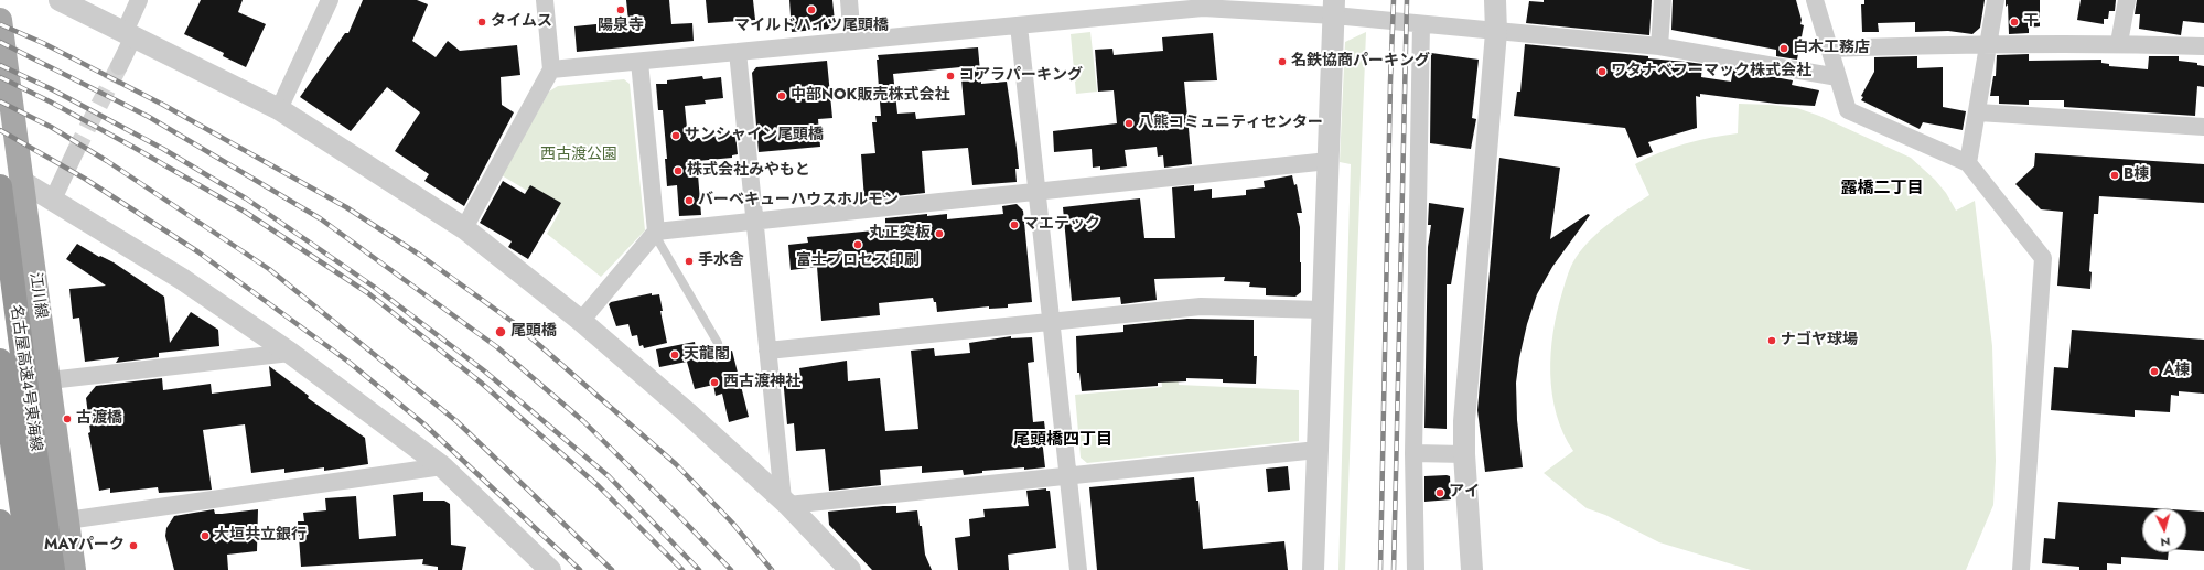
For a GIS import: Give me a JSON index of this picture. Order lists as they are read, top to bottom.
{
  "streets": {
    "highway": ["名古屋高速4号東海線"],
    "main road": ["江川線"]
  },
  "crossings": [
    ["江川線", "名古屋高速4号東海線"]
  ],
  "districts": ["露橋二丁目", "尾頭橋四丁目"],
  "parks": ["西古渡公園"],
  "places": [
    "陽泉寺",
    "マイルドハイツ尾頭橋",
    "タイムス",
    "干",
    "白木工務店",
    "名鉄協商パーキング",
    "ワタナベフーマック株式会社",
    "コアラパーキング",
    "中部NOK販売株式会社",
    "八熊コミュニティセンター",
    "サンシャイン尾頭橋",
    "株式会社みやもと",
    "B棟",
    "バーベキューハウスホルモン",
    "マエテック",
    "丸正突板",
    "富士プロセス印刷",
    "手水舎",
    "尾頭橋",
    "ナゴヤ球場",
    "天龍閣",
    "A棟",
    "西古渡神社",
    "古渡橋",
    "アイ",
    "大垣共立銀行",
    "MAYパーク"
  ],
  "north": "bottom"
}
